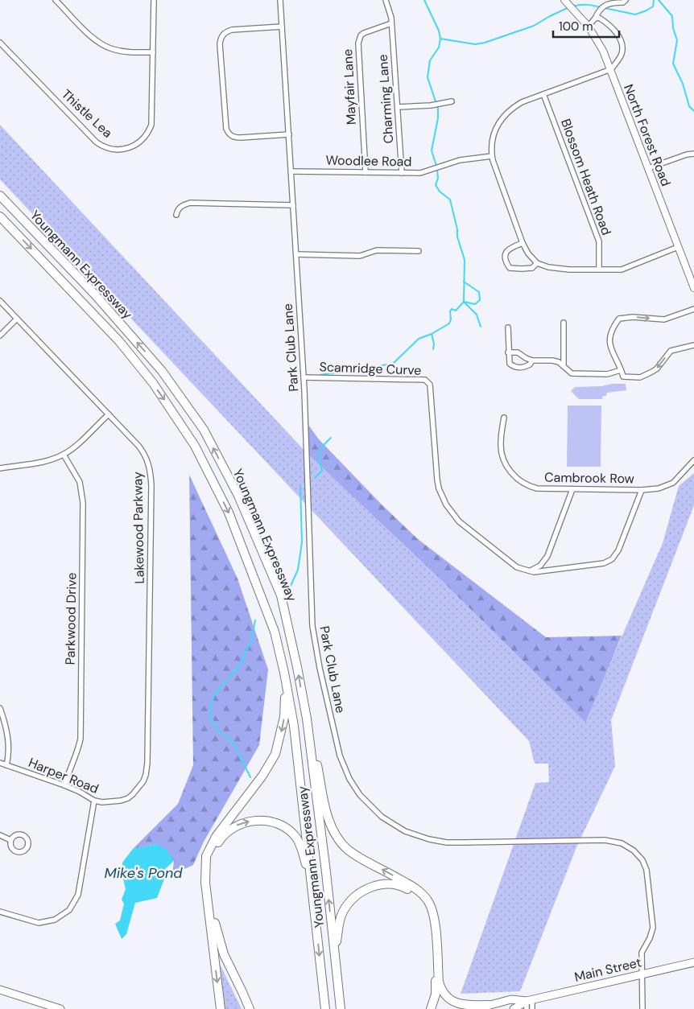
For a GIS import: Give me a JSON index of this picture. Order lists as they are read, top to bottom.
{
  "streets": {
    "highway": ["Youngmann Expressway"],
    "main road": ["North Forest Road", "Main Street"],
    "street": [
      "Mayfair Lane",
      "Charming Lane",
      "Thistle Lea",
      "Woodlee Road",
      "Blossom Heath Road",
      "Park Club Lane",
      "Scamridge Curve",
      "Cambrook Row",
      "Lakewood Parkway",
      "Parkwood Drive",
      "Harper Road"
    ]
  },
  "crossings": [
    ["Mayfair Lane", "Charming Lane"],
    ["Mayfair Lane", "Woodlee Road"],
    ["Charming Lane", "Woodlee Road"],
    ["Woodlee Road", "Park Club Lane"],
    ["Park Club Lane", "Scamridge Curve"],
    ["Park Club Lane", "Main Street"],
    ["Lakewood Parkway", "Harper Road"],
    ["Parkwood Drive", "Harper Road"]
  ],
  "water": ["Mike's Pond"],
  "scale_bar": "100 m"
}
